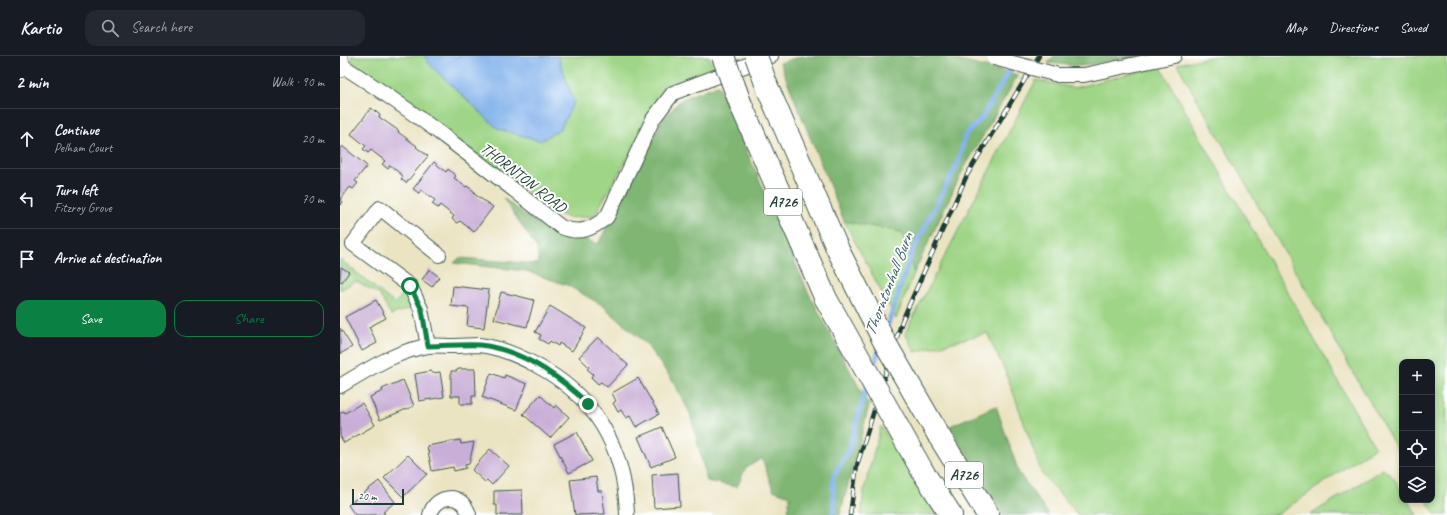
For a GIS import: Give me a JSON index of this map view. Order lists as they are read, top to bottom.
{
  "streets": {
    "highway": ["A726"],
    "street": ["THORNTON ROAD"]
  },
  "water": ["Thorntonhall Burn"],
  "scale_bar": "20 m",
  "page": {
    "header": "Kartio",
    "search": "Search here",
    "nav": ["Map", "Directions", "Saved"],
    "heading": ["2 min", "Walk · 90 m"],
    "list": [
      ["Continue", "Pelham Court", "20 m"],
      ["Turn left", "Fitzroy Grove", "70 m"],
      "Arrive at destination"
    ],
    "buttons": ["Save", "Share"],
    "map_buttons": ["+", "−"],
    "scale": "20 m"
  }
}
